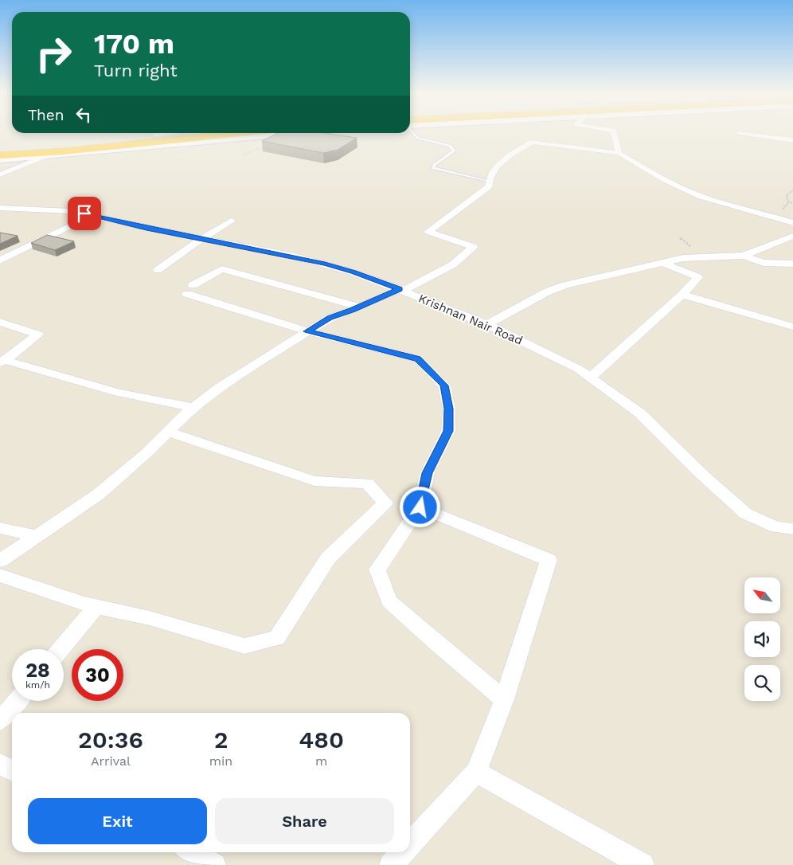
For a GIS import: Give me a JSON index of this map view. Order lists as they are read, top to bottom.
{
  "streets": {
    "street": ["Krishnan Nair Road"]
  },
  "north": "top left",
  "page": {
    "turn": ["170 m", "Turn right"],
    "then": "Then",
    "speed": "28 km/h",
    "limit": "30",
    "eta": [
      "20:36",
      "Arrival",
      "2",
      "min",
      "480",
      "m"
    ],
    "buttons": ["Exit", "Share"]
  }
}
